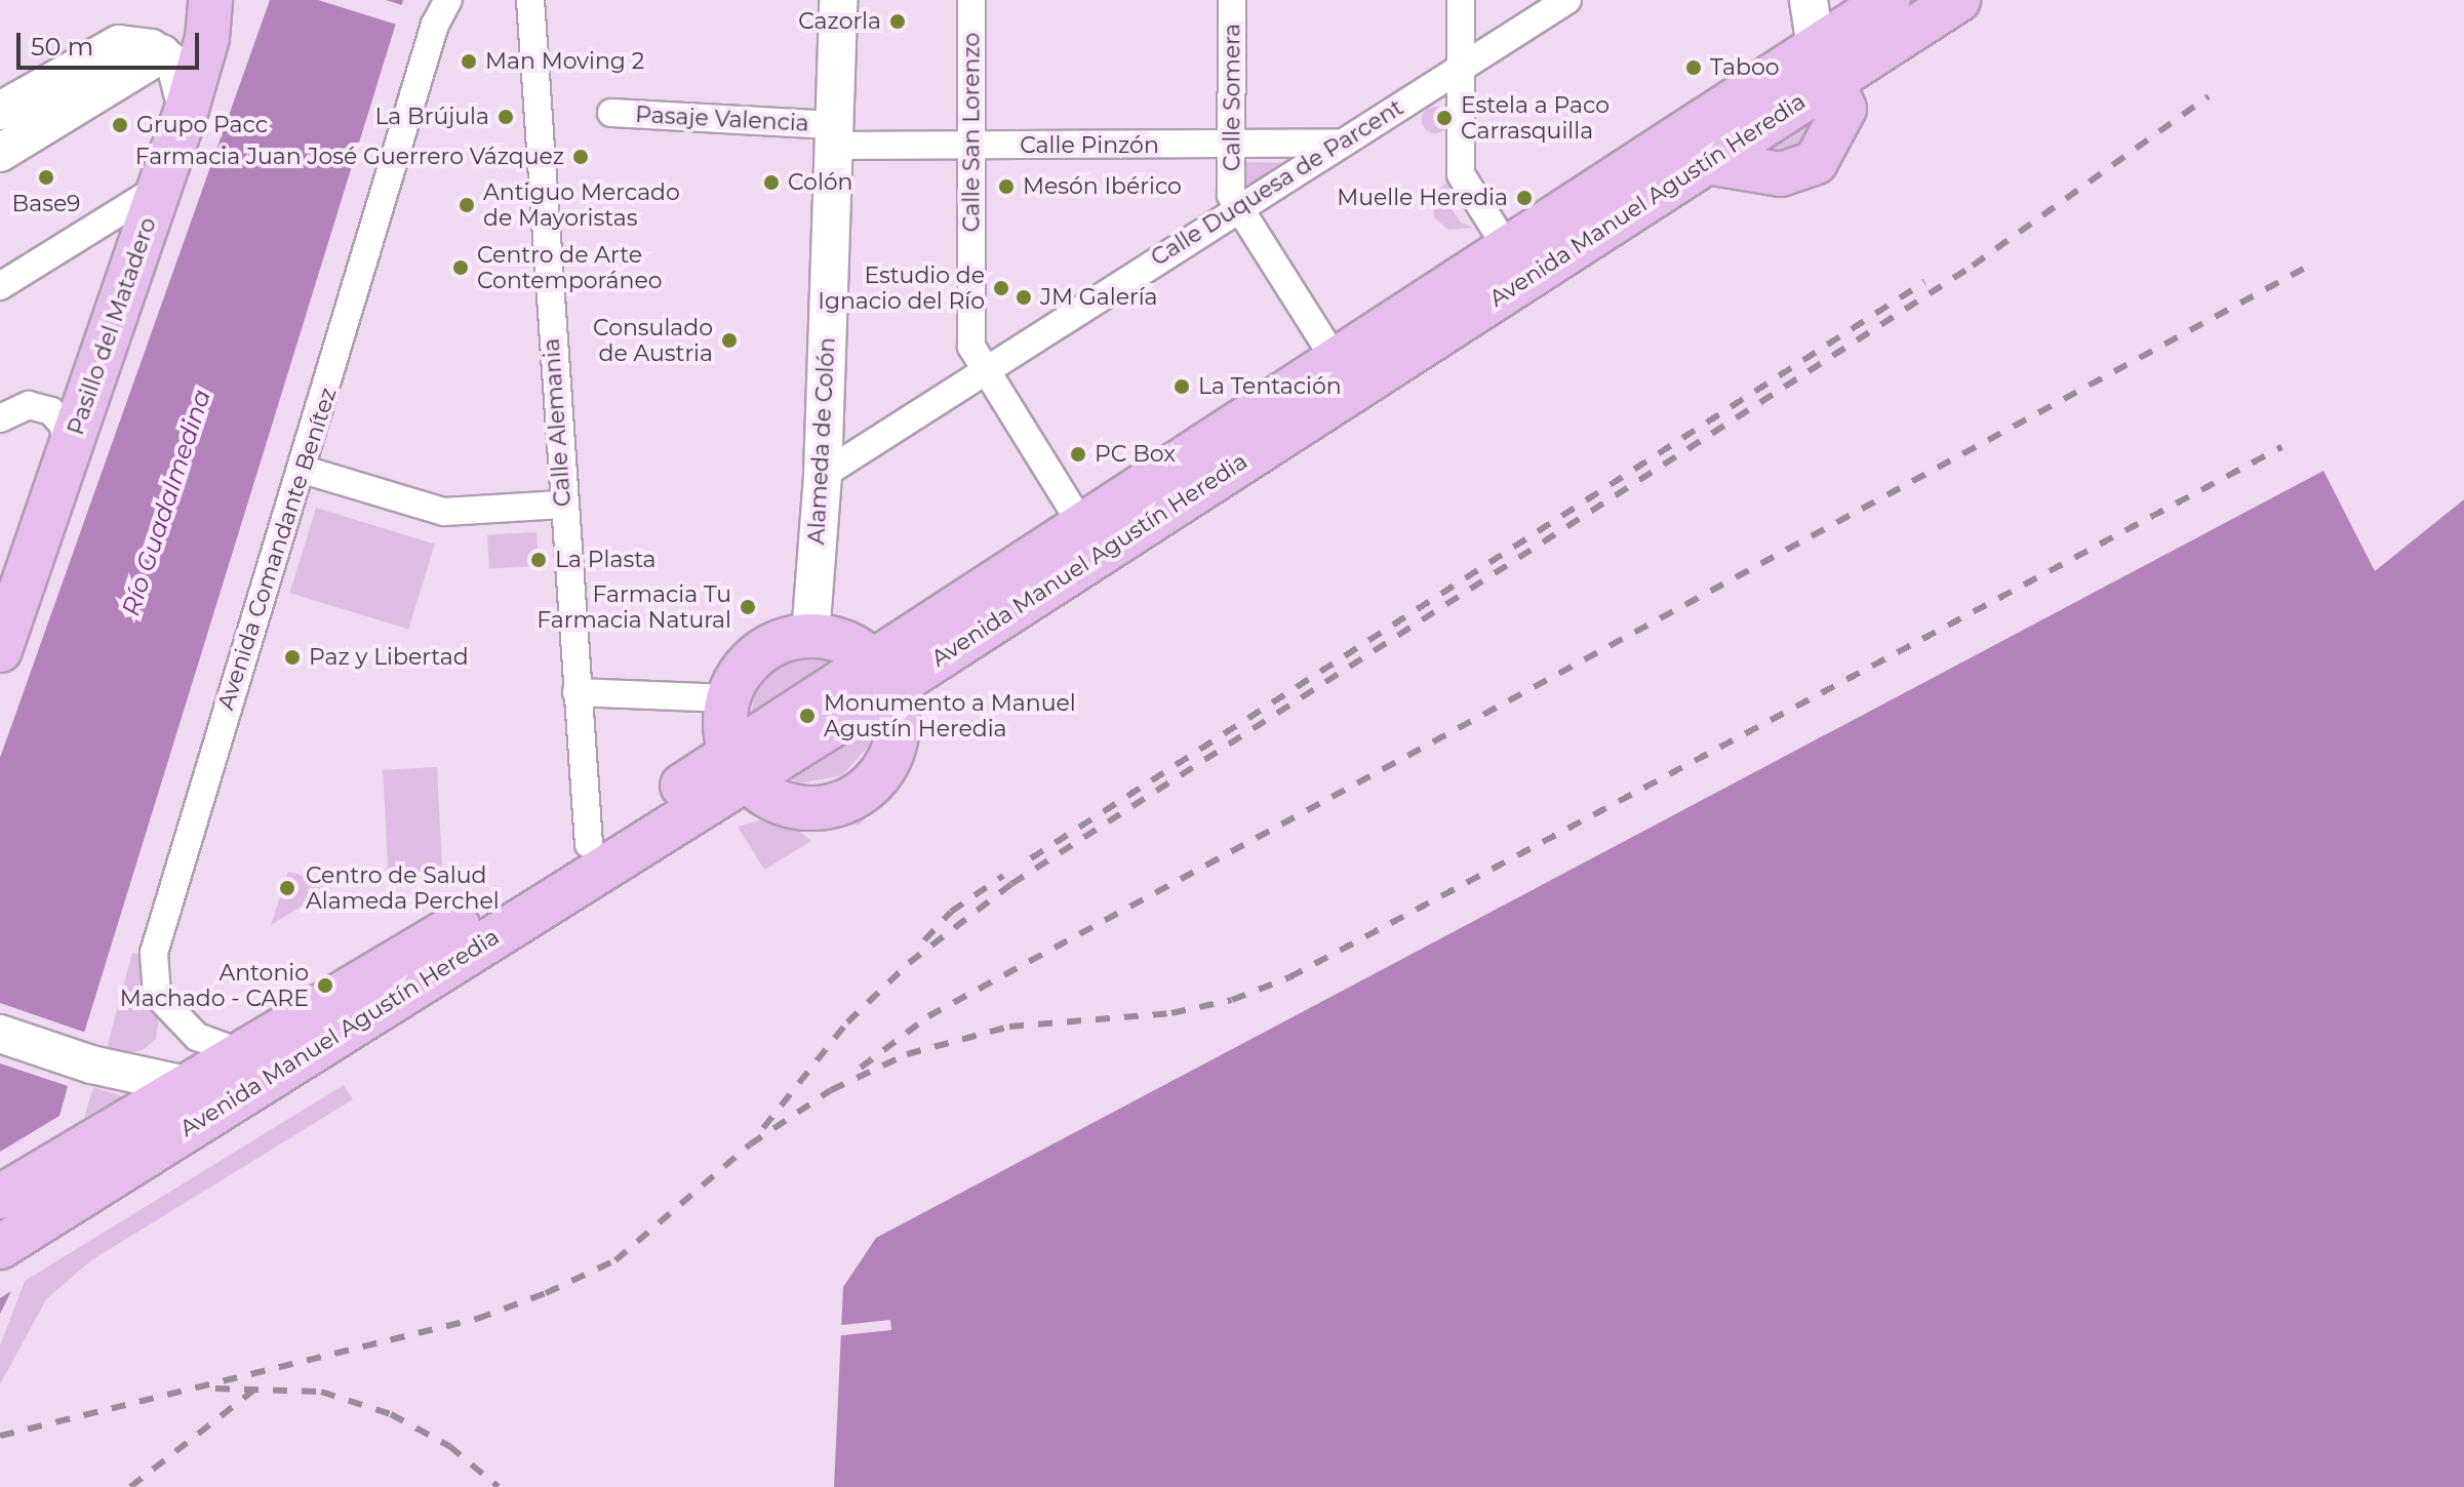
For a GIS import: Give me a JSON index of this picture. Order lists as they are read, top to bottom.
{
  "streets": {
    "main road": ["Avenida Manuel Agustín Heredia", "Pasillo del Matadero", "Alameda de Colón"],
    "street": [
      "Calle Somera",
      "Pasaje Valencia",
      "Calle San Lorenzo",
      "Calle Pinzón",
      "Calle Duquesa de Parcent",
      "Calle Alemania",
      "Avenida Comandante Benítez"
    ]
  },
  "crossings": [
    ["Calle Somera", "Calle Pinzón"],
    ["Calle Somera", "Calle Duquesa de Parcent"],
    ["Calle Somera", "Avenida Manuel Agustín Heredia"],
    ["Pasaje Valencia", "Calle Pinzón"],
    ["Pasaje Valencia", "Alameda de Colón"],
    ["Calle San Lorenzo", "Calle Pinzón"],
    ["Calle San Lorenzo", "Calle Duquesa de Parcent"],
    ["Calle San Lorenzo", "Avenida Manuel Agustín Heredia"],
    ["Calle Pinzón", "Calle Duquesa de Parcent"],
    ["Calle Pinzón", "Alameda de Colón"],
    ["Calle Duquesa de Parcent", "Alameda de Colón"],
    ["Avenida Manuel Agustín Heredia", "Calle Alemania"],
    ["Avenida Manuel Agustín Heredia", "Avenida Comandante Benítez"]
  ],
  "water": ["Río Guadalmedina"],
  "places": [
    "Cazorla",
    "Man Moving 2",
    "Taboo",
    "La Brújula",
    "Estela a Paco Carrasquilla",
    "Grupo Pacc",
    "Farmacia Juan José Guerrero Vázquez",
    "Base9",
    "Colón",
    "Mesón Ibérico",
    "Muelle Heredia",
    "Antiguo Mercado de Mayoristas",
    "Centro de Arte Contemporáneo",
    "Estudio de Ignacio del Río",
    "JM Galería",
    "Consulado de Austria",
    "La Tentación",
    "PC Box",
    "La Plasta",
    "Farmacia Tu Farmacia Natural",
    "Paz y Libertad",
    "Monumento a Manuel Agustín Heredia",
    "Centro de Salud Alameda Perchel",
    "Antonio Machado - CARE"
  ],
  "scale_bar": "50 m"
}
